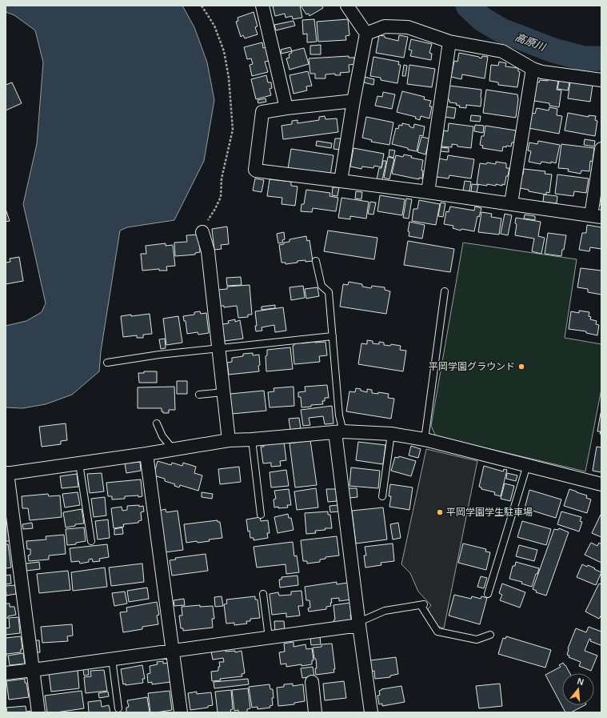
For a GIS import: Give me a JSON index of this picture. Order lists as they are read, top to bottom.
{
  "water": ["高原川"],
  "places": ["平岡学園グラウンド", "平岡学園学生駐車場"],
  "north": "top"
}
